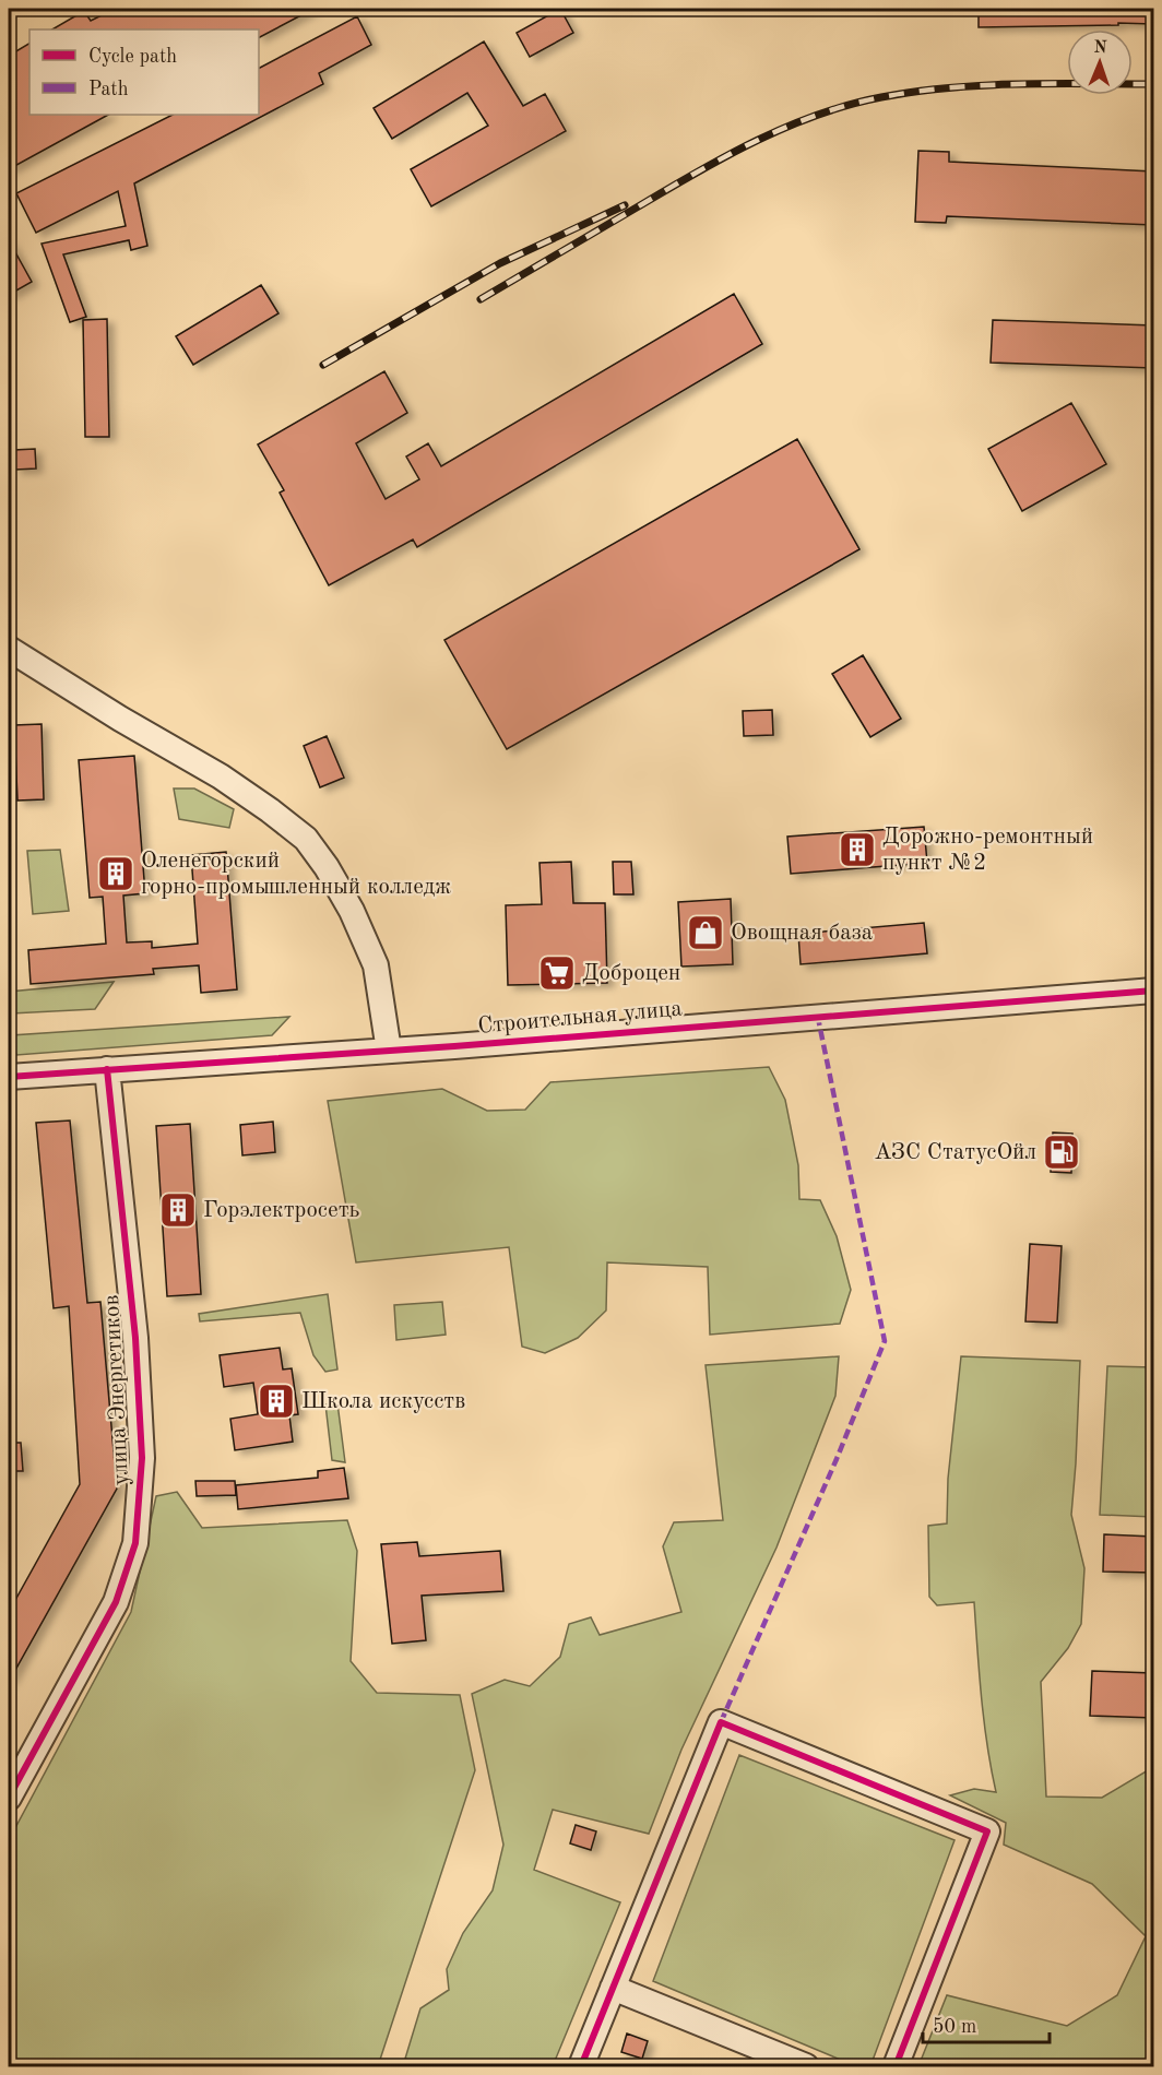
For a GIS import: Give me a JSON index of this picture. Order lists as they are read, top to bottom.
{
  "streets": {
    "street": ["Строительная улица", "улица Энергетиков"]
  },
  "crossings": [
    ["Строительная улица", "улица Энергетиков"]
  ],
  "places": {
    "building": [
      "Дорожно-ремонтный пункт №2",
      "Оленегорский горно-промышленный колледж",
      "Горэлектросеть",
      "Школа искусств"
    ],
    "shop": ["Овощная база"],
    "supermarket": ["Доброцен"],
    "fuel station": ["АЗС СтатусОйл"]
  },
  "legend": ["Cycle path", "Path"],
  "scale_bar": "50 m",
  "north": "top"
}
